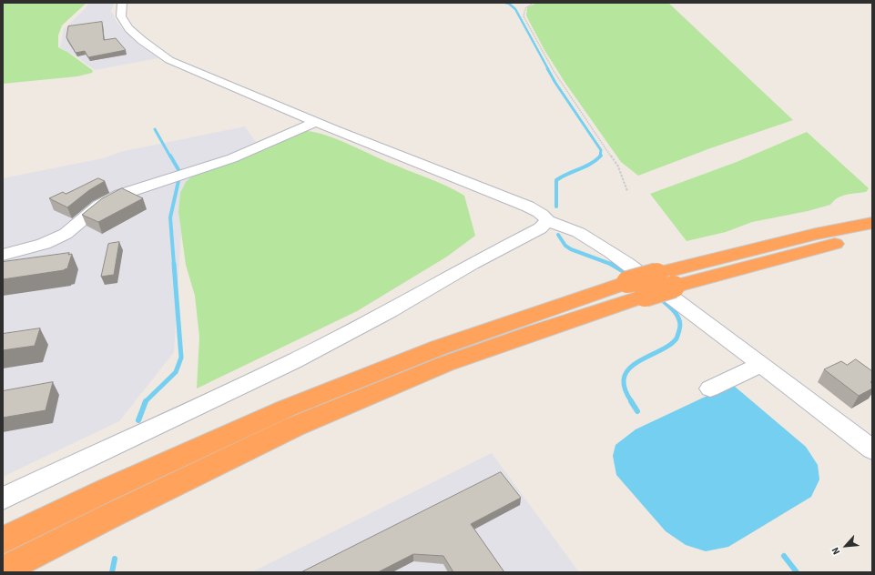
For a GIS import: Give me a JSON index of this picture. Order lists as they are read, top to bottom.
{
  "north": "bottom left"
}
